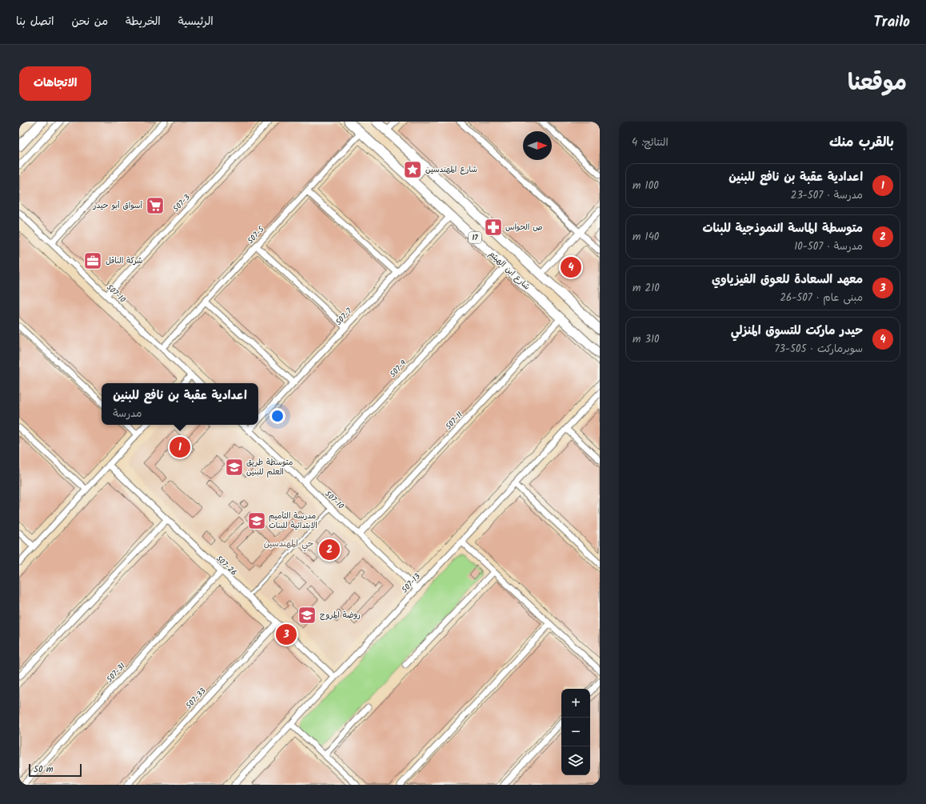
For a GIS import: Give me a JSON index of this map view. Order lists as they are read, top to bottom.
{
  "streets": {
    "main road": ["17", "شارع ابن الهيثم"],
    "street": [
      "507-3",
      "507-5",
      "507-10",
      "507-7",
      "507-9",
      "507-11",
      "507-26",
      "507-13",
      "507-31",
      "507-33"
    ]
  },
  "crossings": [
    ["507-3", "507-10"],
    ["507-5", "شارع ابن الهيثم"],
    ["507-5", "507-10"],
    ["شارع ابن الهيثم", "507-7"],
    ["شارع ابن الهيثم", "507-9"],
    ["شارع ابن الهيثم", "507-11"],
    ["507-10", "507-7"],
    ["507-10", "507-9"],
    ["507-10", "507-11"],
    ["507-10", "507-13"],
    ["507-26", "507-13"],
    ["507-26", "507-31"],
    ["507-26", "507-33"]
  ],
  "districts": ["حي المهندسين"],
  "places": {
    "place": ["شارع المهندسين"],
    "supermarket": ["أسواق أبو حيدر"],
    "pharmacy": ["ص الحواس"],
    "office": ["شركة الناقل"],
    "school or university": ["متوسطة طريق العلم للبنين", "مدرسة التأميم الابتدائية للبنات", "روضة المروج"]
  },
  "scale_bar": "50 m",
  "north": "right",
  "page": {
    "header": "Trailo",
    "nav": [
      "الرئيسية",
      "الخريطة",
      "من نحن",
      "اتصل بنا"
    ],
    "title": "موقعنا",
    "buttons": "الاتجاهات",
    "heading": ["بالقرب منك", "النتائج: 4"],
    "list": [
      {
        "mark": "1",
        "name": "اعدادية عقبة بن نافع للبنين",
        "note": "مدرسة · 507-23",
        "value": "100 m"
      },
      {
        "mark": "2",
        "name": "متوسطة الماسة النموذجية للبنات",
        "note": "مدرسة · 507-10",
        "value": "140 m"
      },
      {
        "mark": "3",
        "name": "معهد السعادة للعوق الفيزياوي",
        "note": "مبنى عام · 507-26",
        "value": "210 m"
      },
      {
        "mark": "4",
        "name": "حيدر ماركت للتسوق المنزلي",
        "note": "سوبرماركت · 505-73",
        "value": "310 m"
      }
    ],
    "pins": [
      "4",
      "1",
      "2",
      "3"
    ],
    "popup": ["اعدادية عقبة بن نافع للبنين", "مدرسة"],
    "map_buttons": ["+", "−"],
    "scale": "50 m"
  }
}
